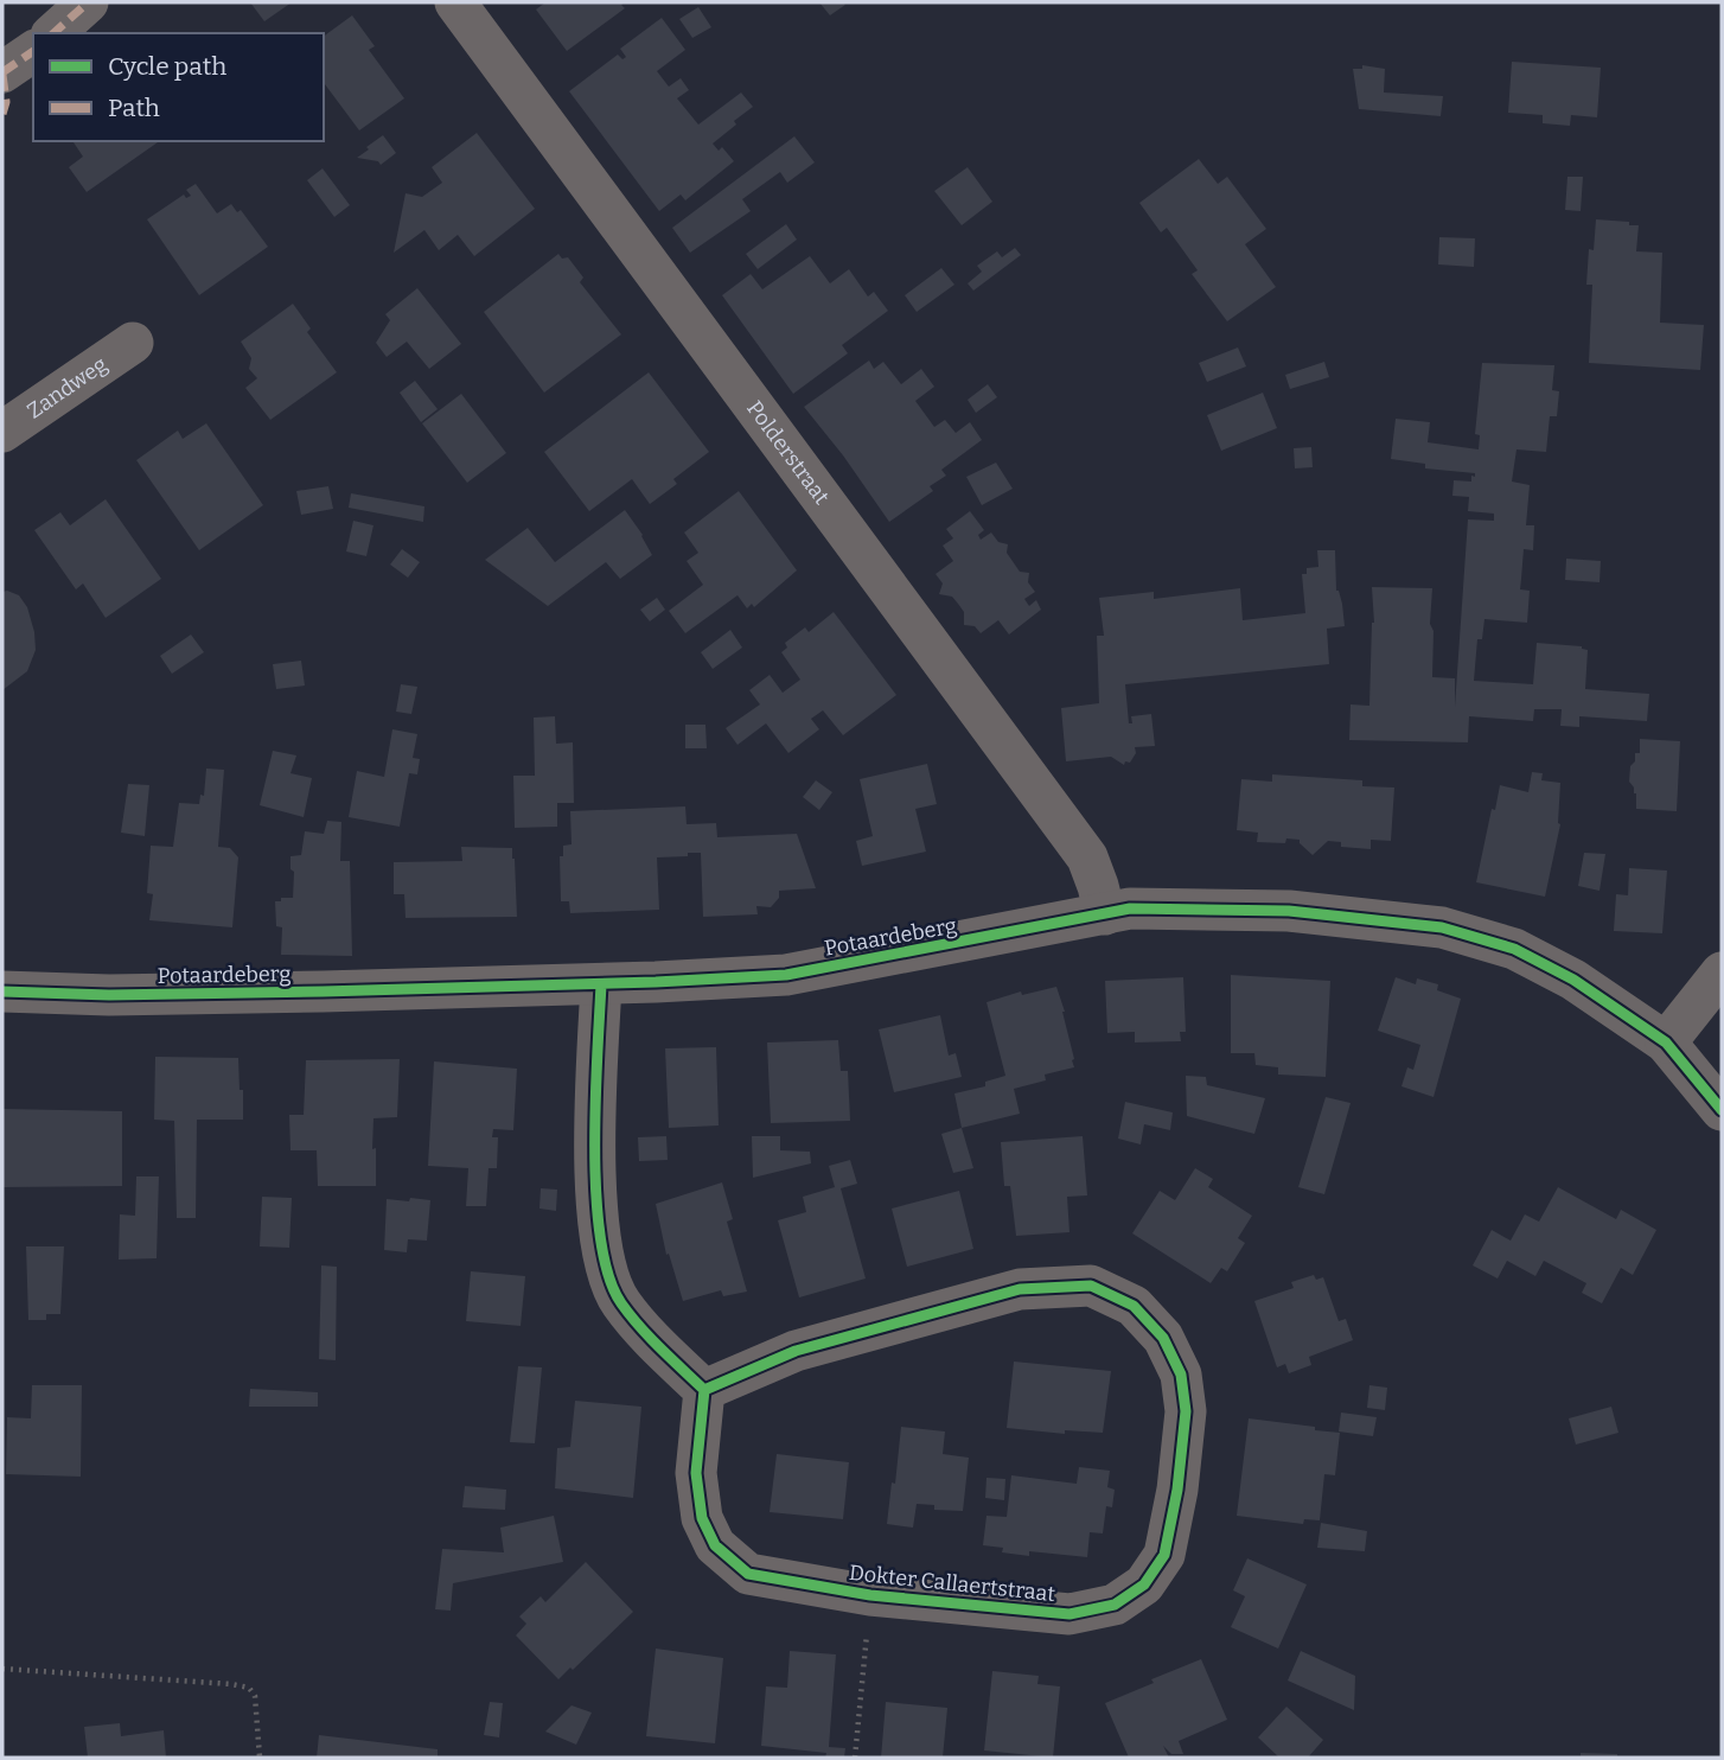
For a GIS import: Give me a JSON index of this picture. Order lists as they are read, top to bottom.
{
  "streets": {
    "street": [
      "Zandweg",
      "Polderstraat",
      "Potaardeberg",
      "Dokter Callaertstraat"
    ]
  },
  "crossings": [
    ["Polderstraat", "Potaardeberg"]
  ],
  "legend": ["Cycle path", "Path"]
}
